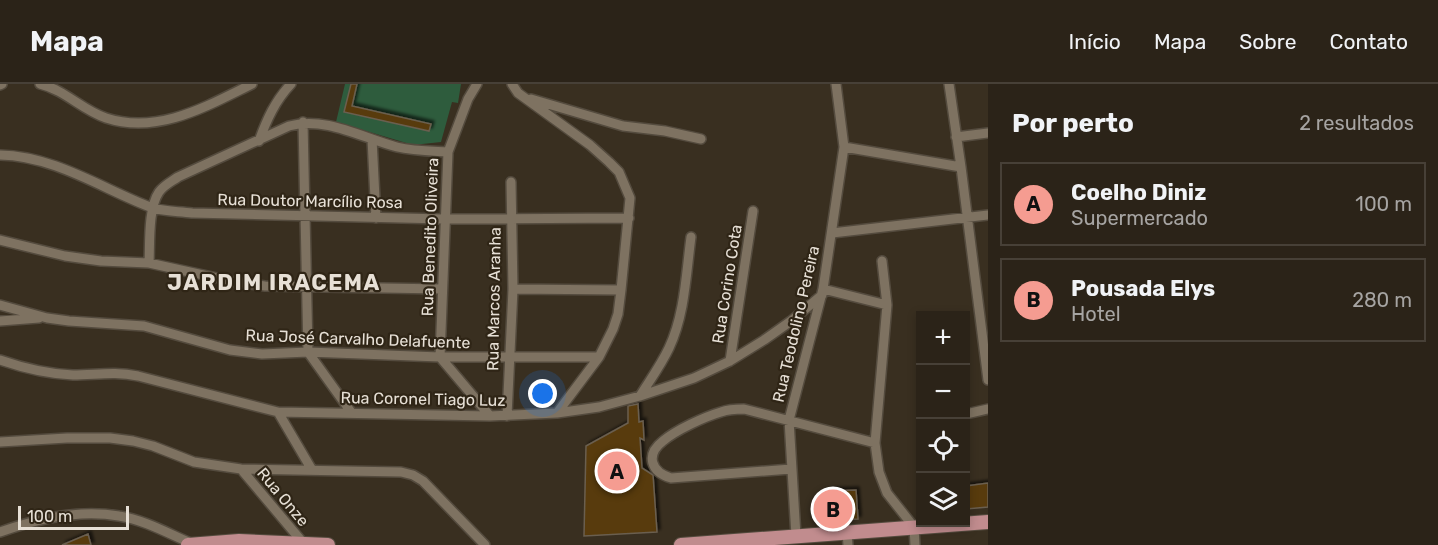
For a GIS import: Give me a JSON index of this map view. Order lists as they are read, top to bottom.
{
  "streets": {
    "street": [
      "Rua Doutor Marcílio Rosa",
      "Rua Benedito Oliveira",
      "Rua Corino Cota",
      "Rua Marcos Aranha",
      "Rua Teodolino Pereira",
      "Rua José Carvalho Delafuente",
      "Rua Coronel Tiago Luz",
      "Rua Onze"
    ]
  },
  "crossings": [
    ["Rua Doutor Marcílio Rosa", "Rua Benedito Oliveira"],
    ["Rua Doutor Marcílio Rosa", "Rua Marcos Aranha"],
    ["Rua Benedito Oliveira", "Rua José Carvalho Delafuente"],
    ["Rua Corino Cota", "Rua Coronel Tiago Luz"],
    ["Rua Marcos Aranha", "Rua José Carvalho Delafuente"],
    ["Rua Marcos Aranha", "Rua Coronel Tiago Luz"],
    ["Rua Teodolino Pereira", "Rua Coronel Tiago Luz"]
  ],
  "districts": ["JARDIM IRACEMA"],
  "scale_bar": "100 m",
  "page": {
    "header": "Mapa",
    "nav": [
      "Início",
      "Mapa",
      "Sobre",
      "Contato"
    ],
    "heading": ["Por perto", "2 resultados"],
    "list": [
      {
        "mark": "A",
        "name": "Coelho Diniz",
        "note": "Supermercado",
        "value": "100 m"
      },
      {
        "mark": "B",
        "name": "Pousada Elys",
        "note": "Hotel",
        "value": "280 m"
      }
    ],
    "map_buttons": ["+", "−"],
    "pins": ["A", "B"],
    "scale": "100 m"
  }
}
